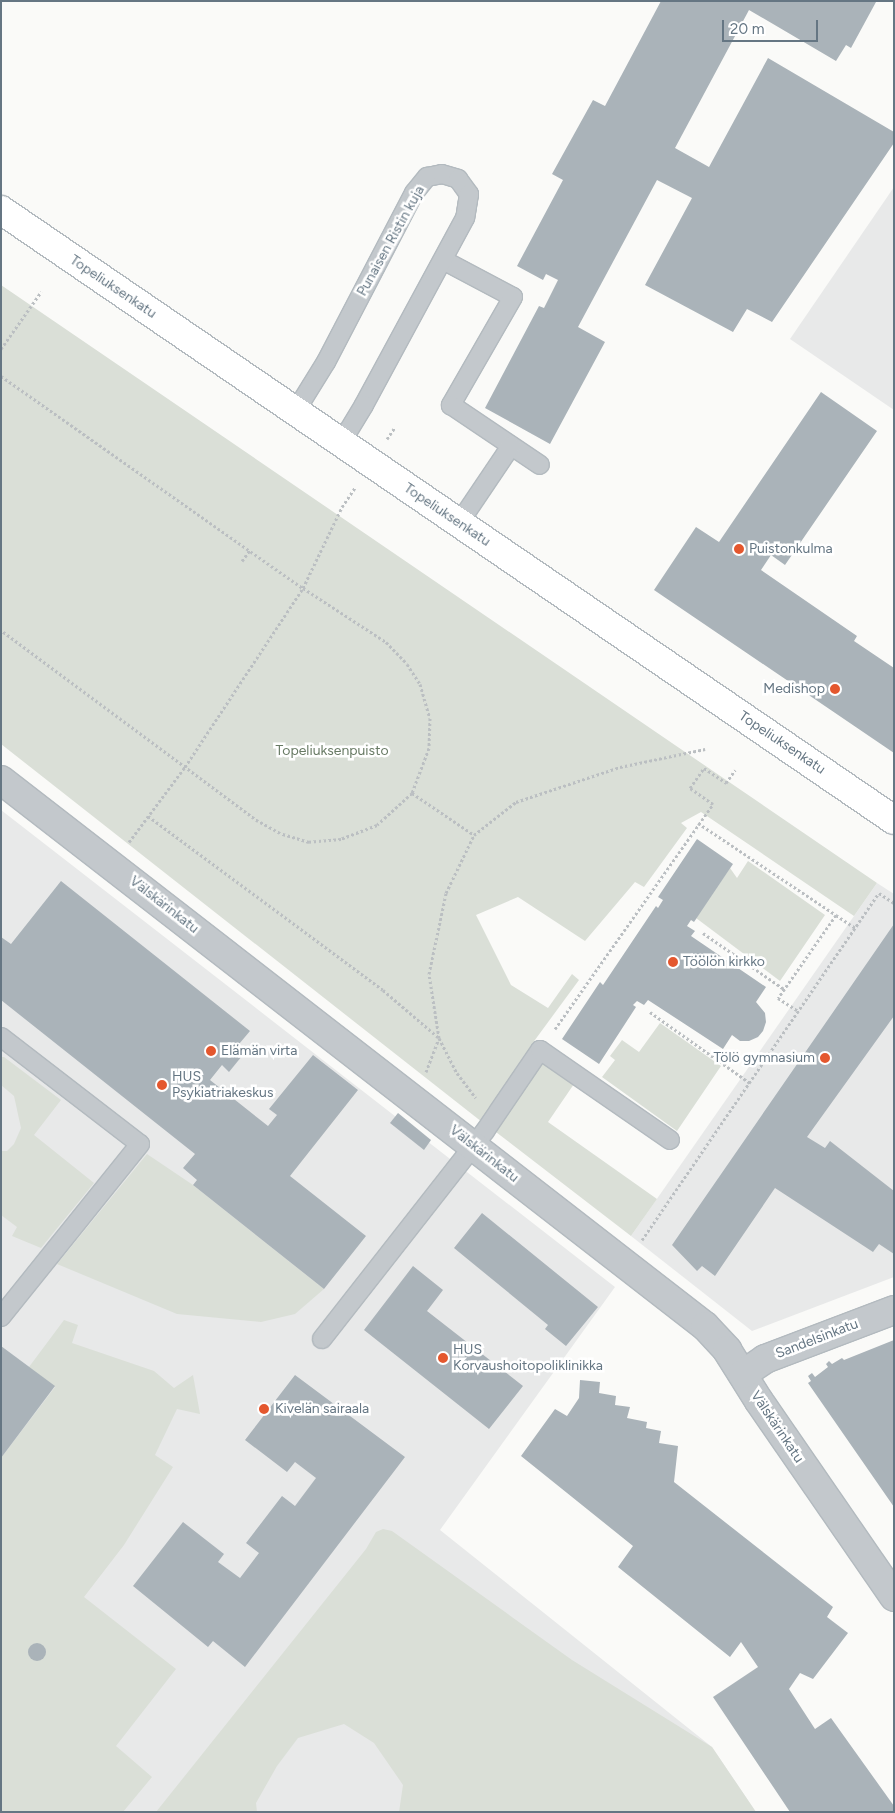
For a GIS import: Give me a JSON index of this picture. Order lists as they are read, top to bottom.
{
  "streets": {
    "main road": ["Topeliuksenkatu"],
    "street": ["Välskärinkatu", "Sandelsinkatu"],
    "lane": ["Punaisen Ristin kuja"]
  },
  "crossings": [
    ["Punaisen Ristin kuja", "Topeliuksenkatu"],
    ["Välskärinkatu", "Sandelsinkatu"]
  ],
  "parks": ["Topeliuksenpuisto"],
  "places": [
    "Puistonkulma",
    "Medishop",
    "Töölön kirkko",
    "Elämän virta",
    "Tölö gymnasium",
    "HUS Psykiatriakeskus",
    "HUS Korvaushoitopoliklinikka",
    "Kivelän sairaala"
  ],
  "scale_bar": "20 m"
}
